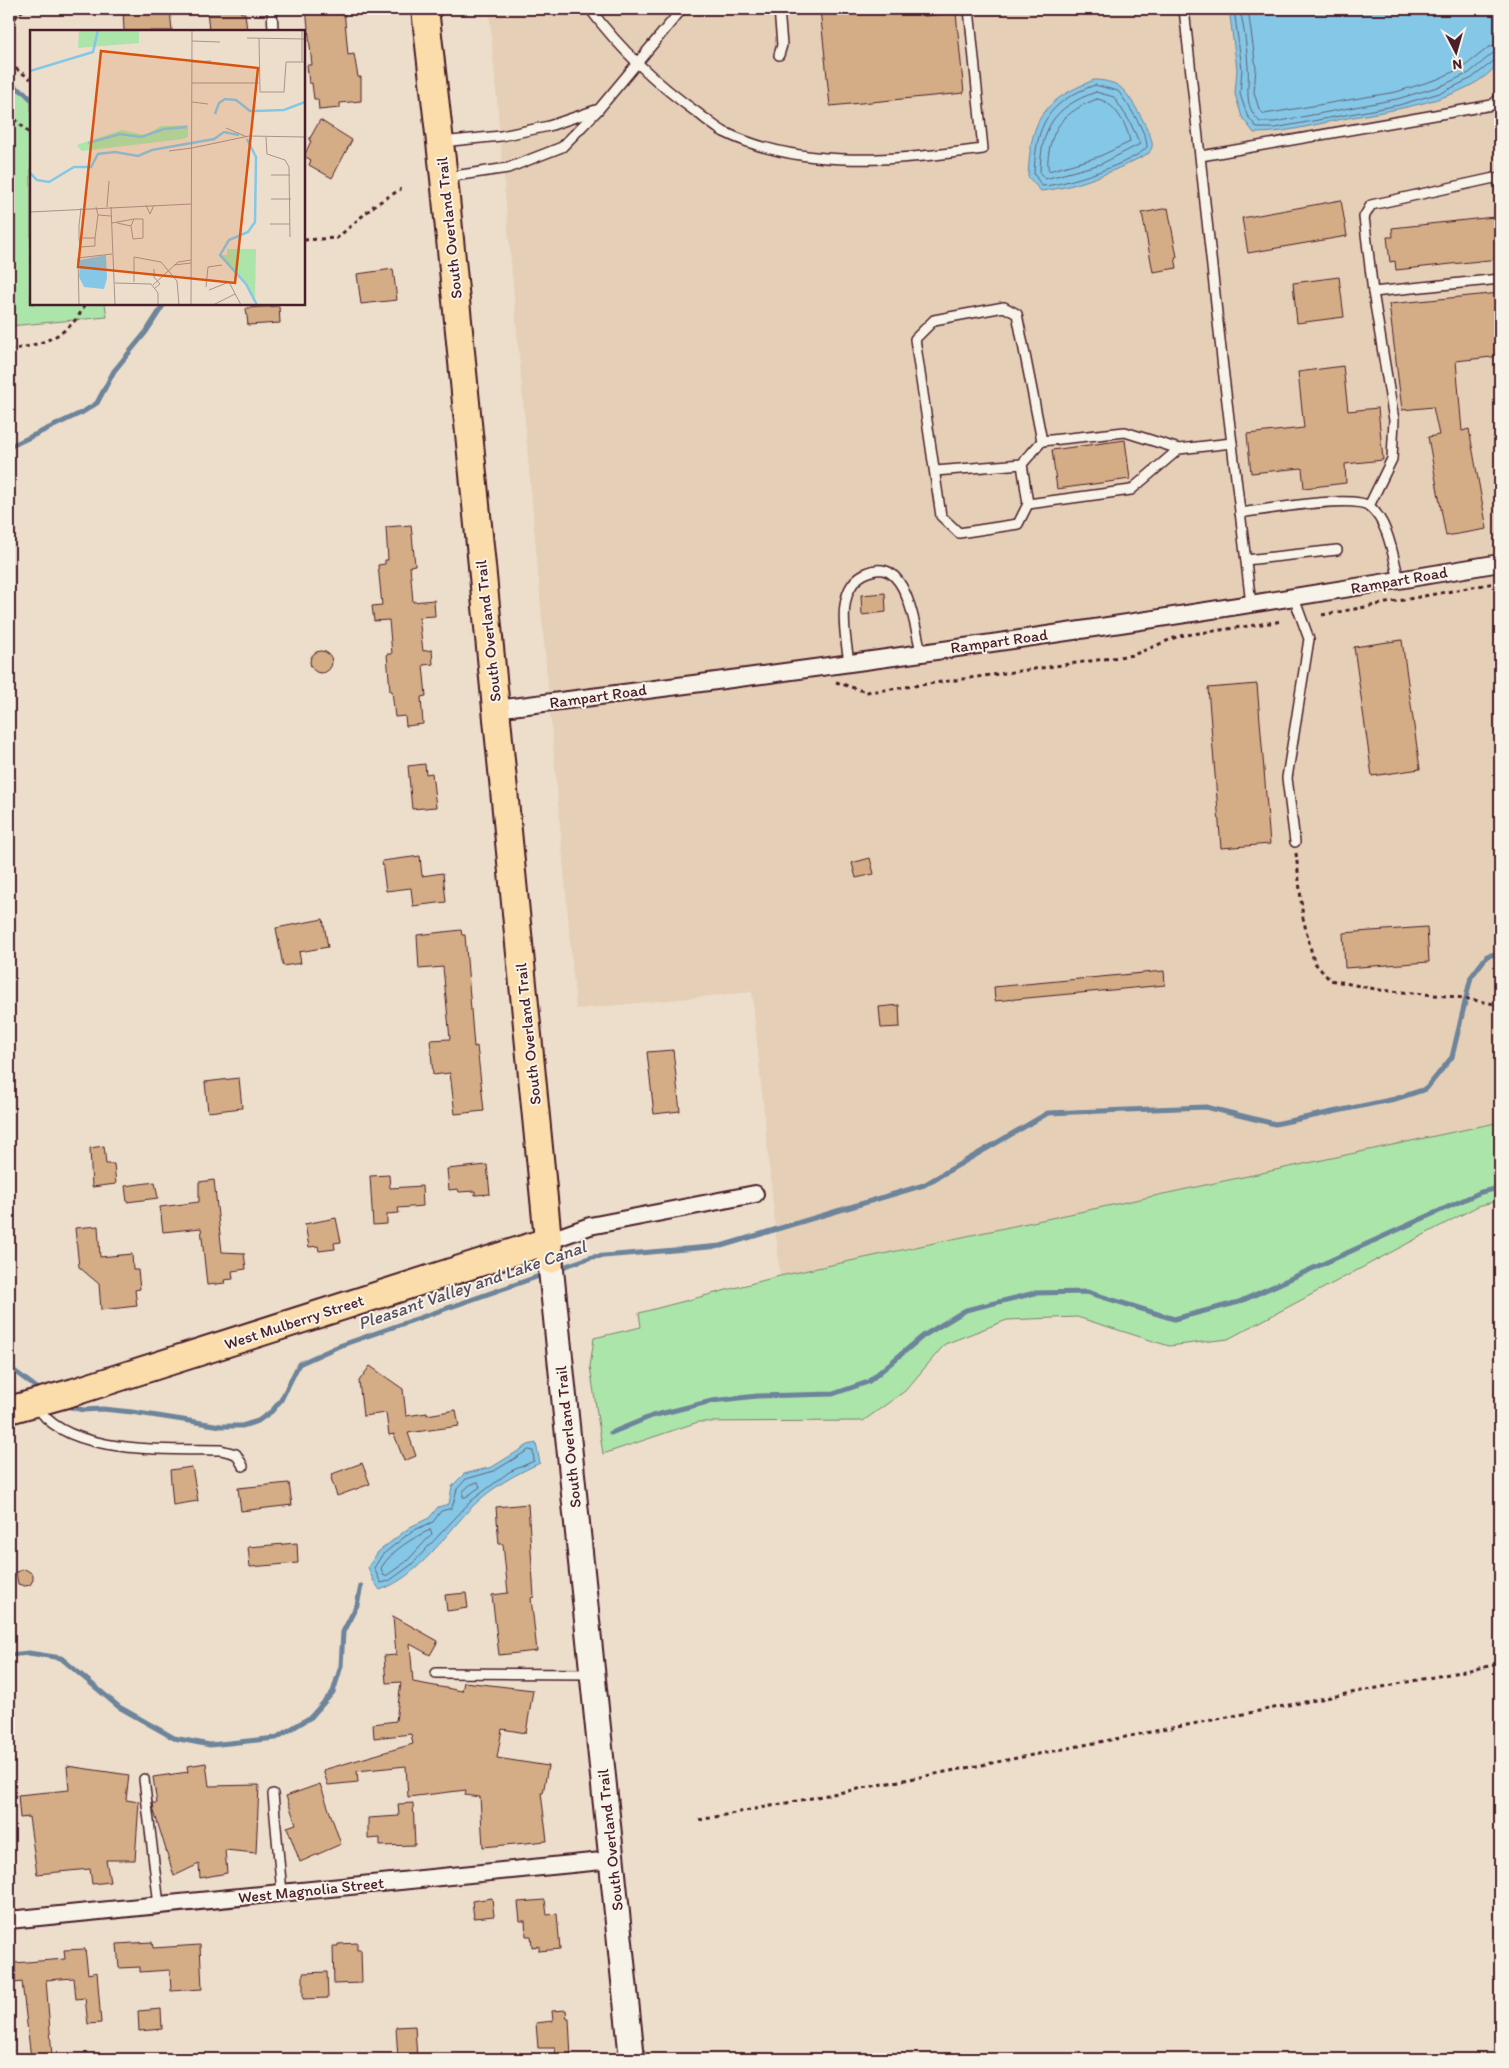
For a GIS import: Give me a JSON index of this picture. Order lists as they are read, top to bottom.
{
  "streets": {
    "main road": ["South Overland Trail", "West Mulberry Street"],
    "street": ["Rampart Road", "West Magnolia Street"]
  },
  "crossings": [
    ["South Overland Trail", "Rampart Road"],
    ["South Overland Trail", "West Mulberry Street"],
    ["South Overland Trail", "West Magnolia Street"]
  ],
  "water": ["Pleasant Valley and Lake Canal"],
  "north": "bottom"
}
